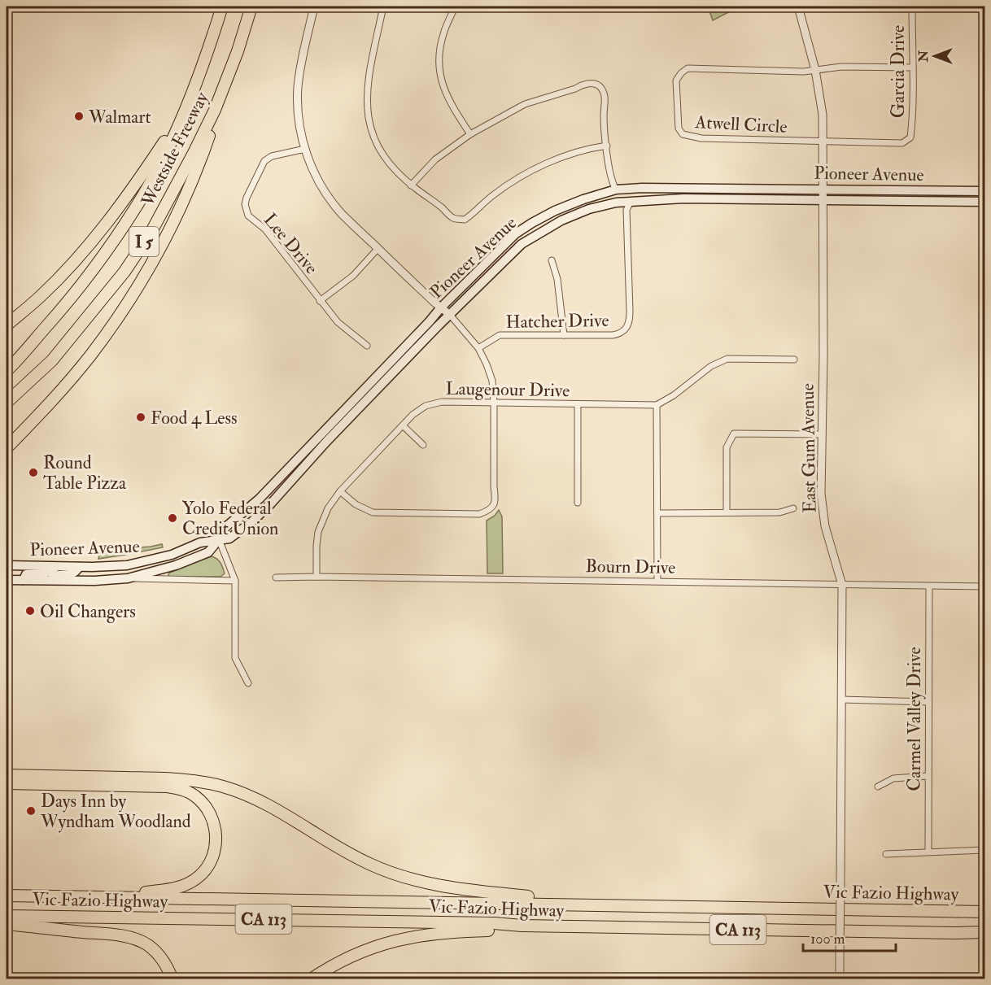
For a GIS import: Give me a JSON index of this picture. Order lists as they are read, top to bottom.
{
  "streets": {
    "highway": [
      "Westside Freeway",
      "I 5",
      "Vic Fazio Highway",
      "CA 113"
    ],
    "main road": ["Pioneer Avenue"],
    "street": [
      "Garcia Drive",
      "Atwell Circle",
      "Lee Drive",
      "Hatcher Drive",
      "Laugenour Drive",
      "East Gum Avenue",
      "Bourn Drive",
      "Carmel Valley Drive"
    ]
  },
  "crossings": [
    ["Garcia Drive", "Atwell Circle"],
    ["Garcia Drive", "East Gum Avenue"],
    ["Atwell Circle", "East Gum Avenue"],
    ["Pioneer Avenue", "Hatcher Drive"],
    ["Pioneer Avenue", "East Gum Avenue"],
    ["Laugenour Drive", "Bourn Drive"],
    ["East Gum Avenue", "Bourn Drive"],
    ["Bourn Drive", "Carmel Valley Drive"]
  ],
  "places": [
    "Walmart",
    "Food 4 Less",
    "Round Table Pizza",
    "Yolo Federal Credit Union",
    "Oil Changers",
    "Days Inn by Wyndham Woodland"
  ],
  "scale_bar": "100 m",
  "north": "left"
}
